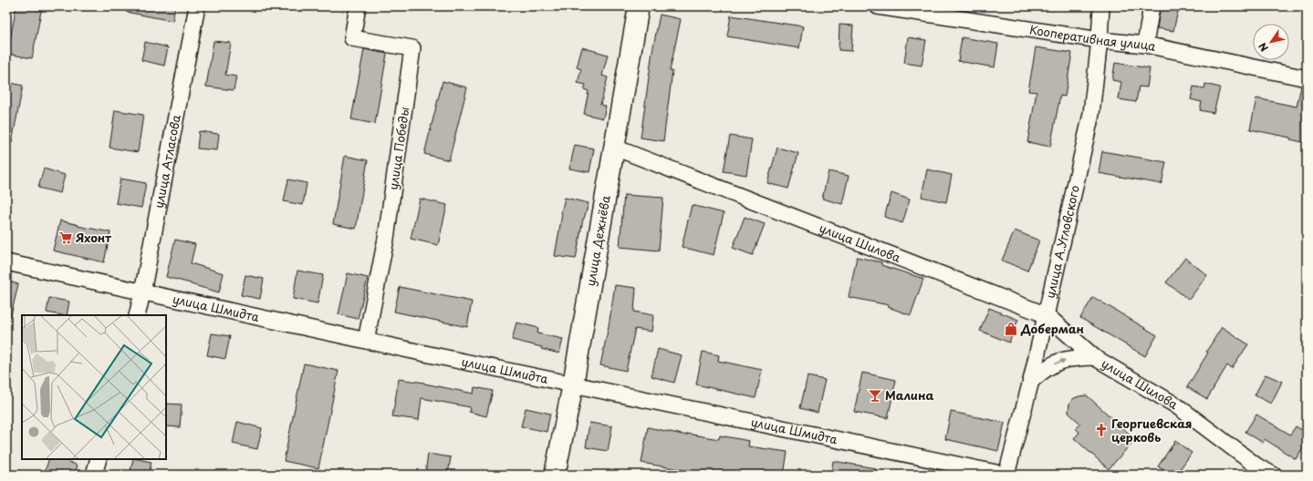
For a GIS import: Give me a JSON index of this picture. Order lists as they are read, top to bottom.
{
  "streets": {
    "main road": ["улица Дежнёва"],
    "street": [
      "Кооперативная улица",
      "улица Победы",
      "улица Атласова",
      "улица А.Угловского",
      "улица Шилова",
      "улица Шмидта"
    ]
  },
  "crossings": [
    ["Кооперативная улица", "улица А.Угловского"],
    ["улица Победы", "улица Шмидта"],
    ["улица Атласова", "улица Шмидта"],
    ["улица Дежнёва", "улица Шилова"],
    ["улица Дежнёва", "улица Шмидта"],
    ["улица А.Угловского", "улица Шилова"],
    ["улица А.Угловского", "улица Шмидта"]
  ],
  "places": {
    "supermarket": ["Яхонт"],
    "shop": ["Доберман"],
    "bar": ["Малина"],
    "church": ["Георгиевская церковь"]
  },
  "north": "bottom left"
}
